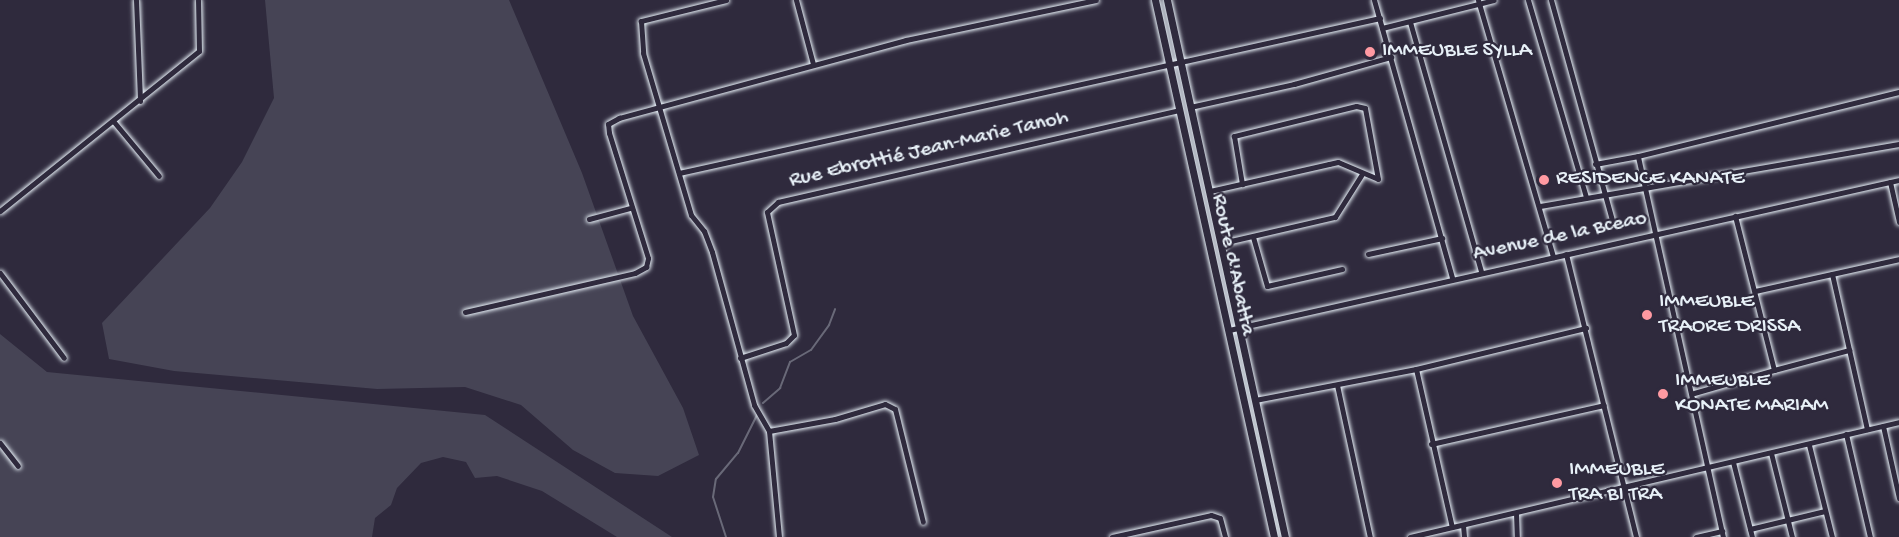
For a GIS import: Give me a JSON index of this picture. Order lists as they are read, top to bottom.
{
  "streets": {
    "street": ["Rue Ebrottié Jean-Marie Tanoh", "Avenue de la Bceao", "Route d'Abatta"]
  },
  "crossings": [
    ["Rue Ebrottié Jean-Marie Tanoh", "Route d'Abatta"],
    ["Avenue de la Bceao", "Route d'Abatta"]
  ],
  "places": [
    "IMMEUBLE SYLLA",
    "RESIDENCE KANATE",
    "IMMEUBLE TRAORE DRISSA",
    "IMMEUBLE KONATE MARIAM",
    "IMMEUBLE TRA BI TRA"
  ]
}
